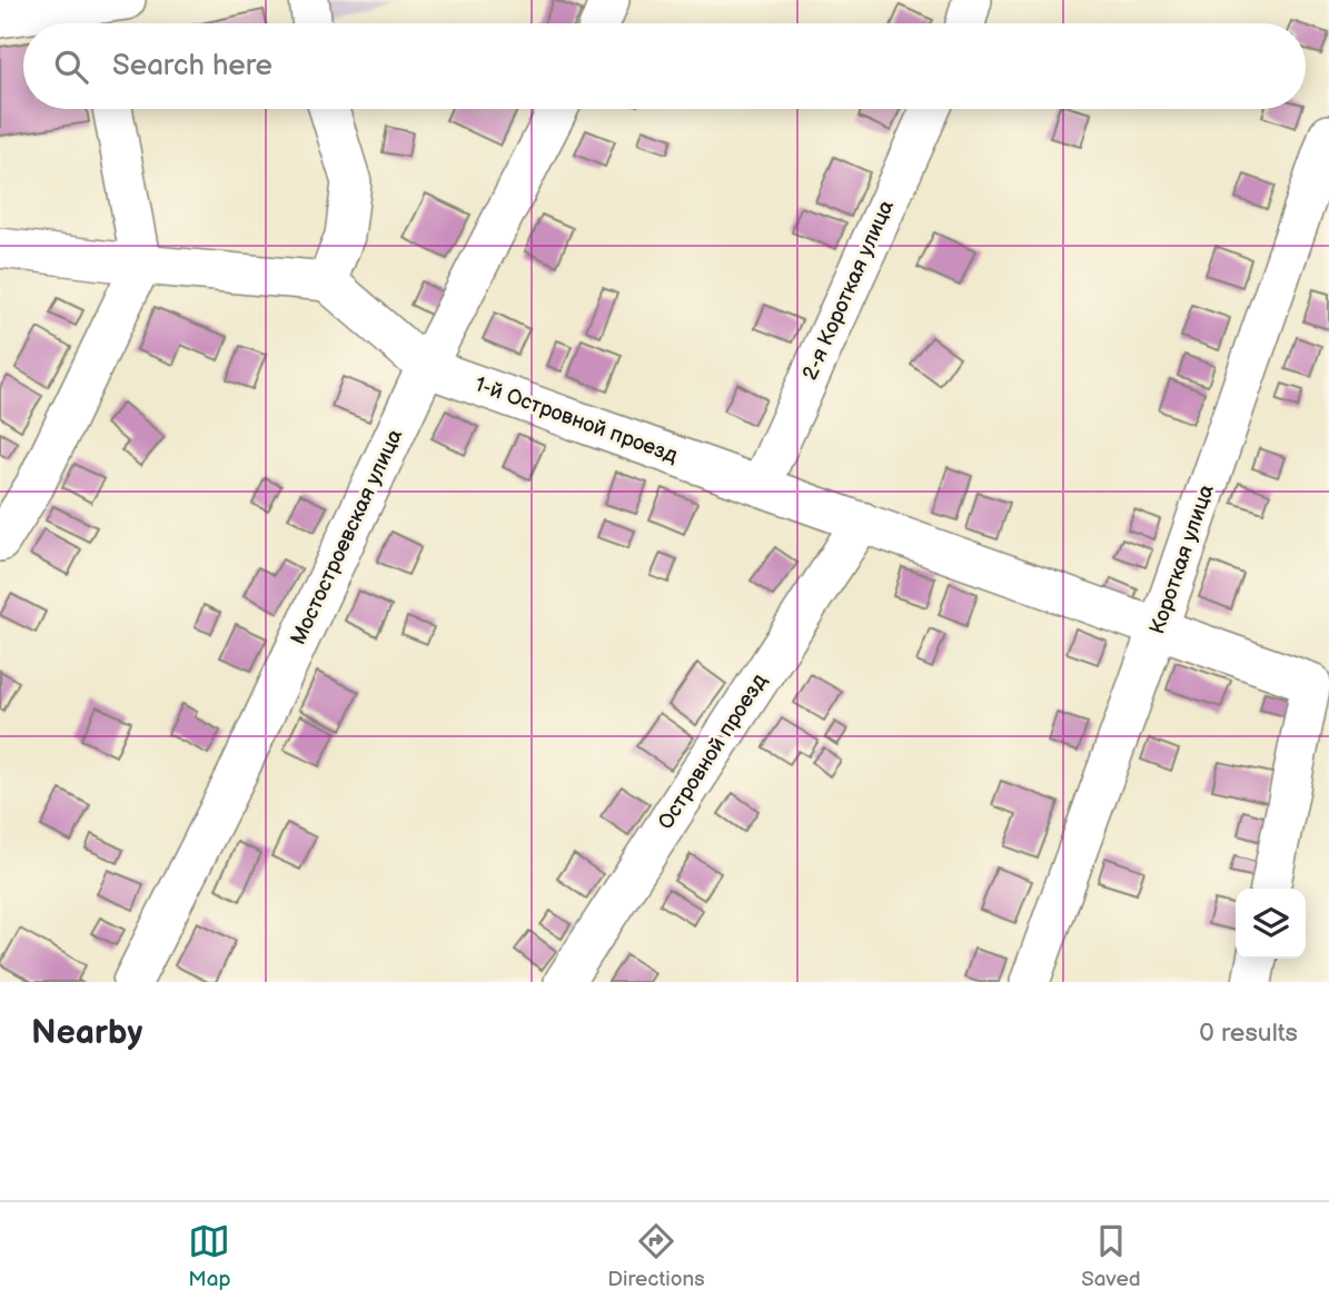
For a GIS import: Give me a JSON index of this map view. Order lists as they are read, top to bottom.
{
  "streets": {
    "street": [
      "2-я Короткая улица",
      "1-й Островной проезд",
      "Мостостроевская улица",
      "Короткая улица",
      "Островной проезд"
    ]
  },
  "crossings": [
    ["2-я Короткая улица", "1-й Островной проезд"],
    ["1-й Островной проезд", "Мостостроевская улица"],
    ["1-й Островной проезд", "Короткая улица"],
    ["1-й Островной проезд", "Островной проезд"]
  ],
  "page": {
    "search": "Search here",
    "heading": ["Nearby", "0 results"],
    "nav": ["Map", "Directions", "Saved"]
  }
}
